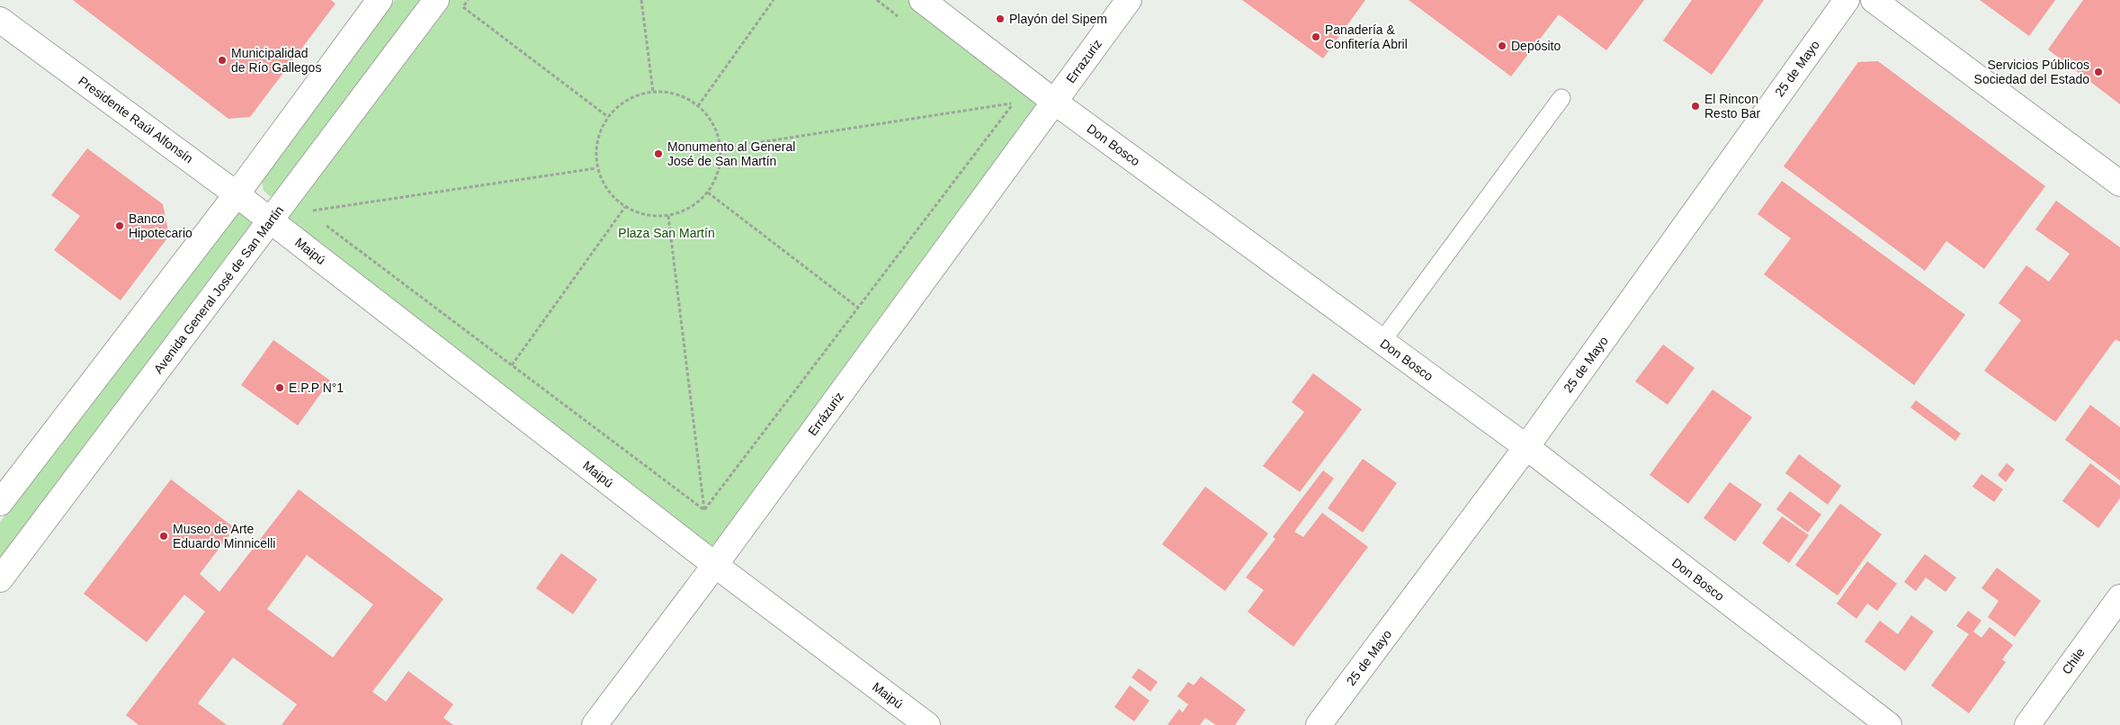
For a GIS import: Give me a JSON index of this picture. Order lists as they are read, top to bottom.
{
  "streets": {
    "street": [
      "Errazuriz",
      "25 de Mayo",
      "Presidente Raúl Alfonsín",
      "Don Bosco",
      "Maipú",
      "Avenida General José de San Martín",
      "Errázuriz",
      "Chile"
    ]
  },
  "crossings": [
    ["Errazuriz", "Don Bosco"],
    ["Errazuriz", "Errázuriz"],
    ["25 de Mayo", "Don Bosco"],
    ["Presidente Raúl Alfonsín", "Maipú"],
    ["Presidente Raúl Alfonsín", "Avenida General José de San Martín"],
    ["Don Bosco", "Errázuriz"],
    ["Maipú", "Avenida General José de San Martín"],
    ["Maipú", "Errázuriz"]
  ],
  "parks": ["Plaza San Martín"],
  "places": [
    "Playón del Sipem",
    "Panadería & Confitería Abril",
    "Depósito",
    "Municipalidad de Río Gallegos",
    "Servicios Públicos Sociedad del Estado",
    "El Rincon Resto Bar",
    "Monumento al General José de San Martín",
    "Banco Hipotecario",
    "E.P.P N°1",
    "Museo de Arte Eduardo Minnicelli"
  ]
}
